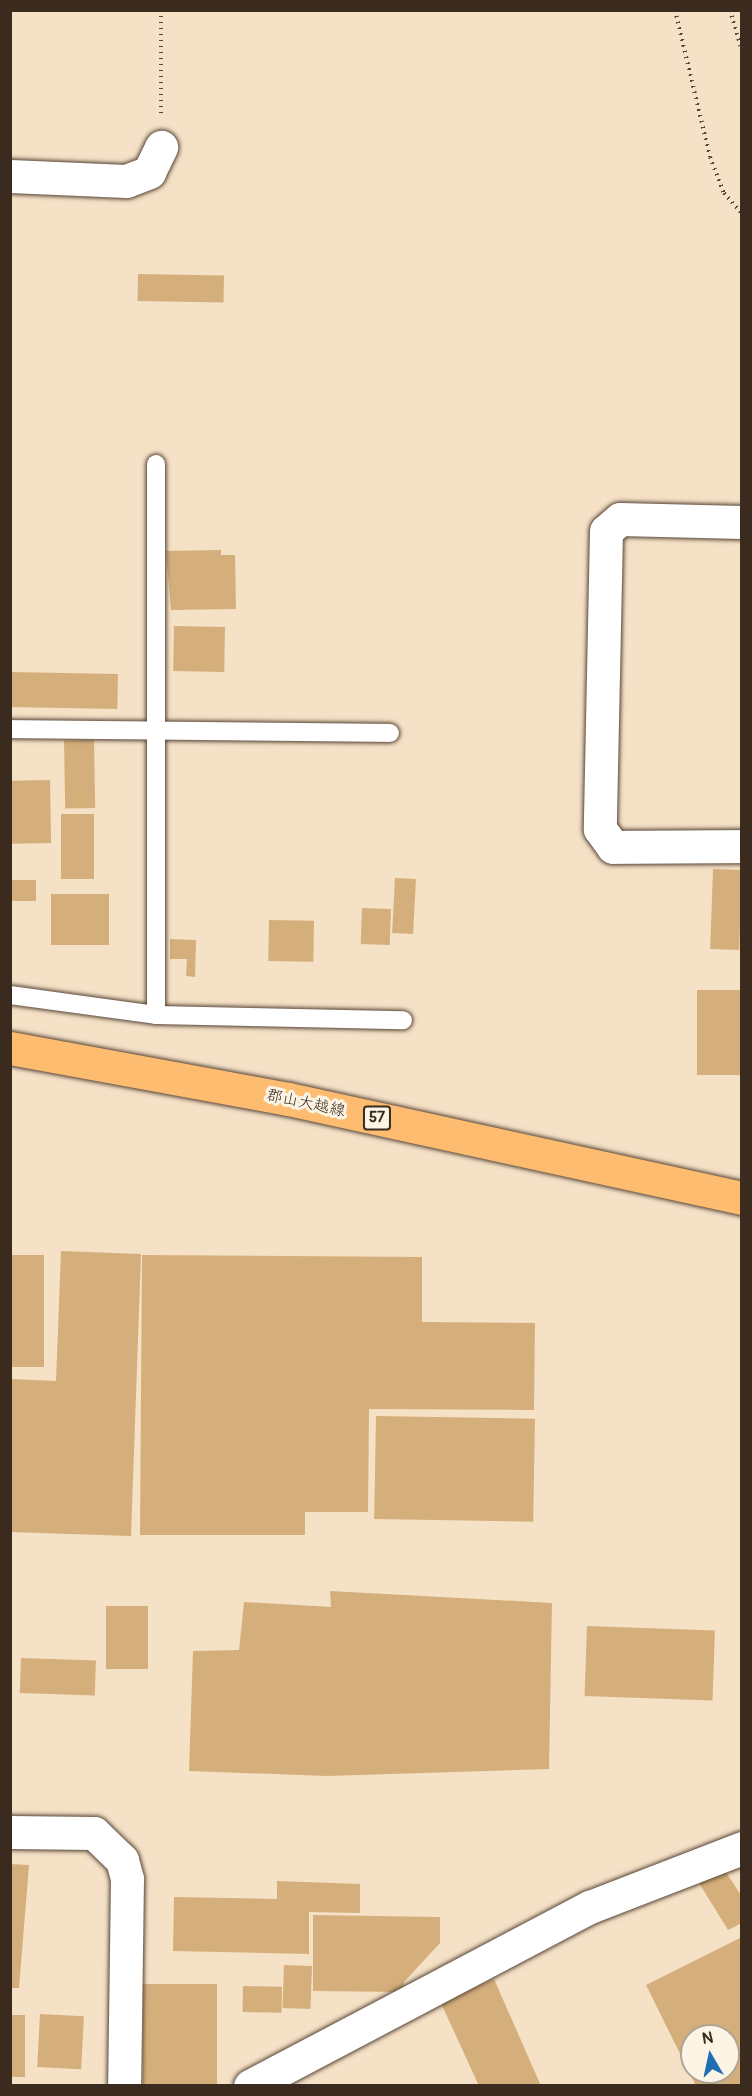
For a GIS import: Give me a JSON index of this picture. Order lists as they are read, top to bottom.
{
  "streets": {
    "main road": ["郡山大越線", "57"]
  },
  "north": "top"
}
